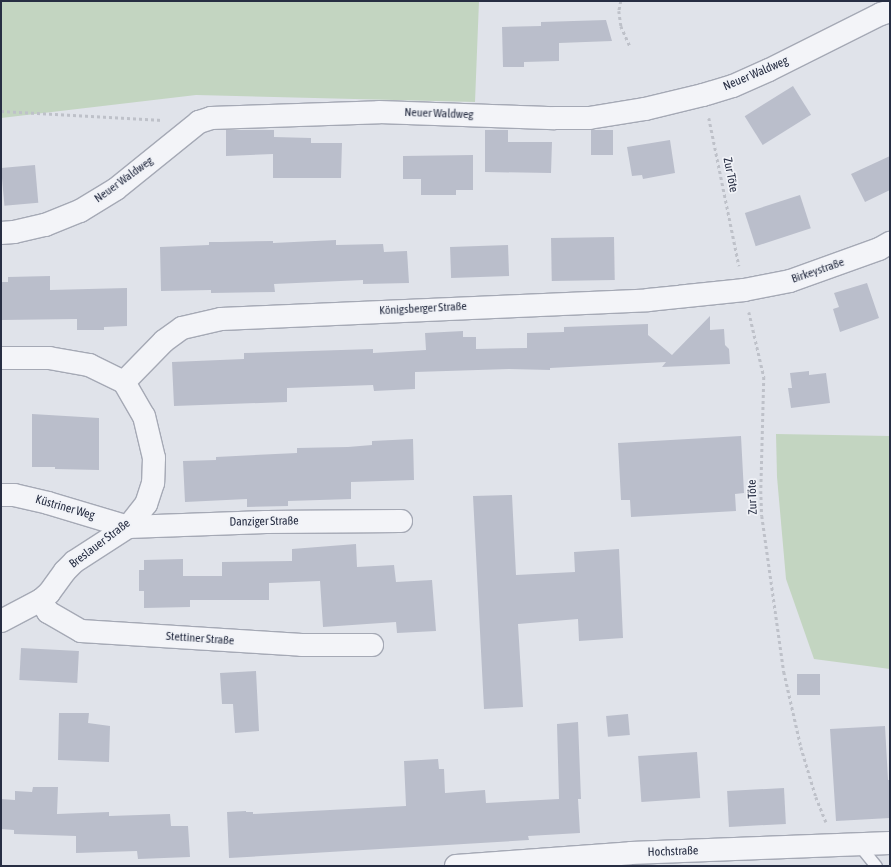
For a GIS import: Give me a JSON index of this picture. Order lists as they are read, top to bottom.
{
  "streets": {
    "street": [
      "Neuer Waldweg",
      "Birkeystraße",
      "Königsberger Straße",
      "Küstriner Weg",
      "Danziger Straße",
      "Breslauer Straße",
      "Stettiner Straße",
      "Hochstraße"
    ],
    "path": ["Zur Töte"]
  },
  "crossings": [
    ["Zur Töte", "Birkeystraße"],
    ["Zur Töte", "Königsberger Straße"],
    ["Zur Töte", "Hochstraße"],
    ["Birkeystraße", "Königsberger Straße"],
    ["Königsberger Straße", "Breslauer Straße"],
    ["Küstriner Weg", "Danziger Straße"],
    ["Küstriner Weg", "Breslauer Straße"],
    ["Danziger Straße", "Breslauer Straße"],
    ["Breslauer Straße", "Stettiner Straße"]
  ]
}
